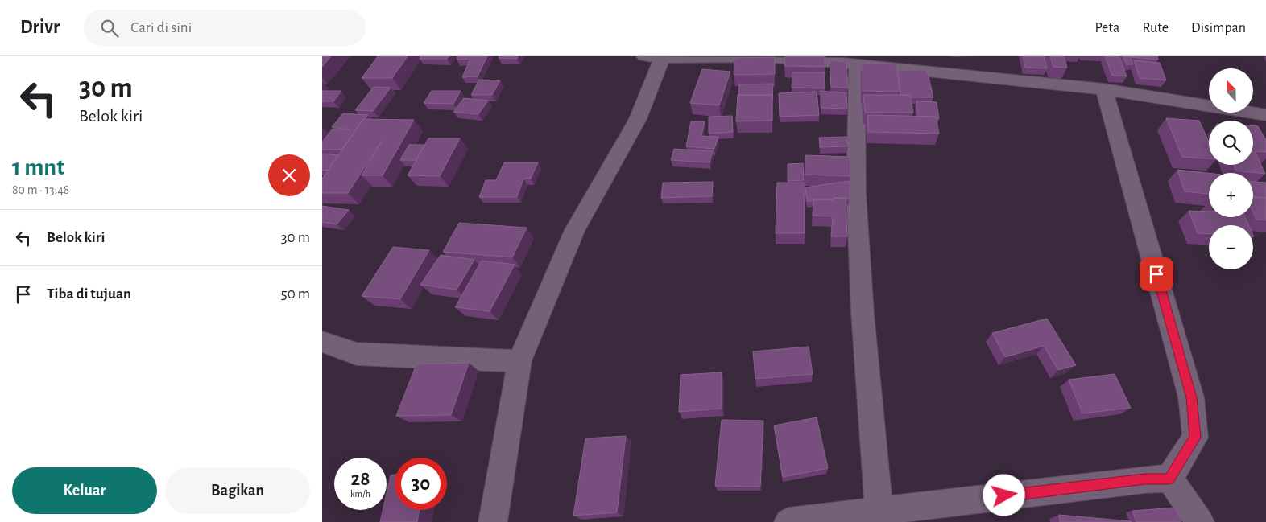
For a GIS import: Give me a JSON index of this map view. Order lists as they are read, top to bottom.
{
  "north": "top left",
  "page": {
    "header": "Drivr",
    "search": "Cari di sini",
    "nav": ["Peta", "Rute", "Disimpan"],
    "turn": ["30 m", "Belok kiri"],
    "map_buttons": ["+", "−"],
    "heading": ["1 mnt", "80 m · 13:48"],
    "list": [
      {
        "name": "Belok kiri",
        "value": "30 m"
      },
      {
        "name": "Tiba di tujuan",
        "value": "50 m"
      }
    ],
    "speed": "28 km/h",
    "limit": "30",
    "buttons": ["Keluar", "Bagikan"]
  }
}
